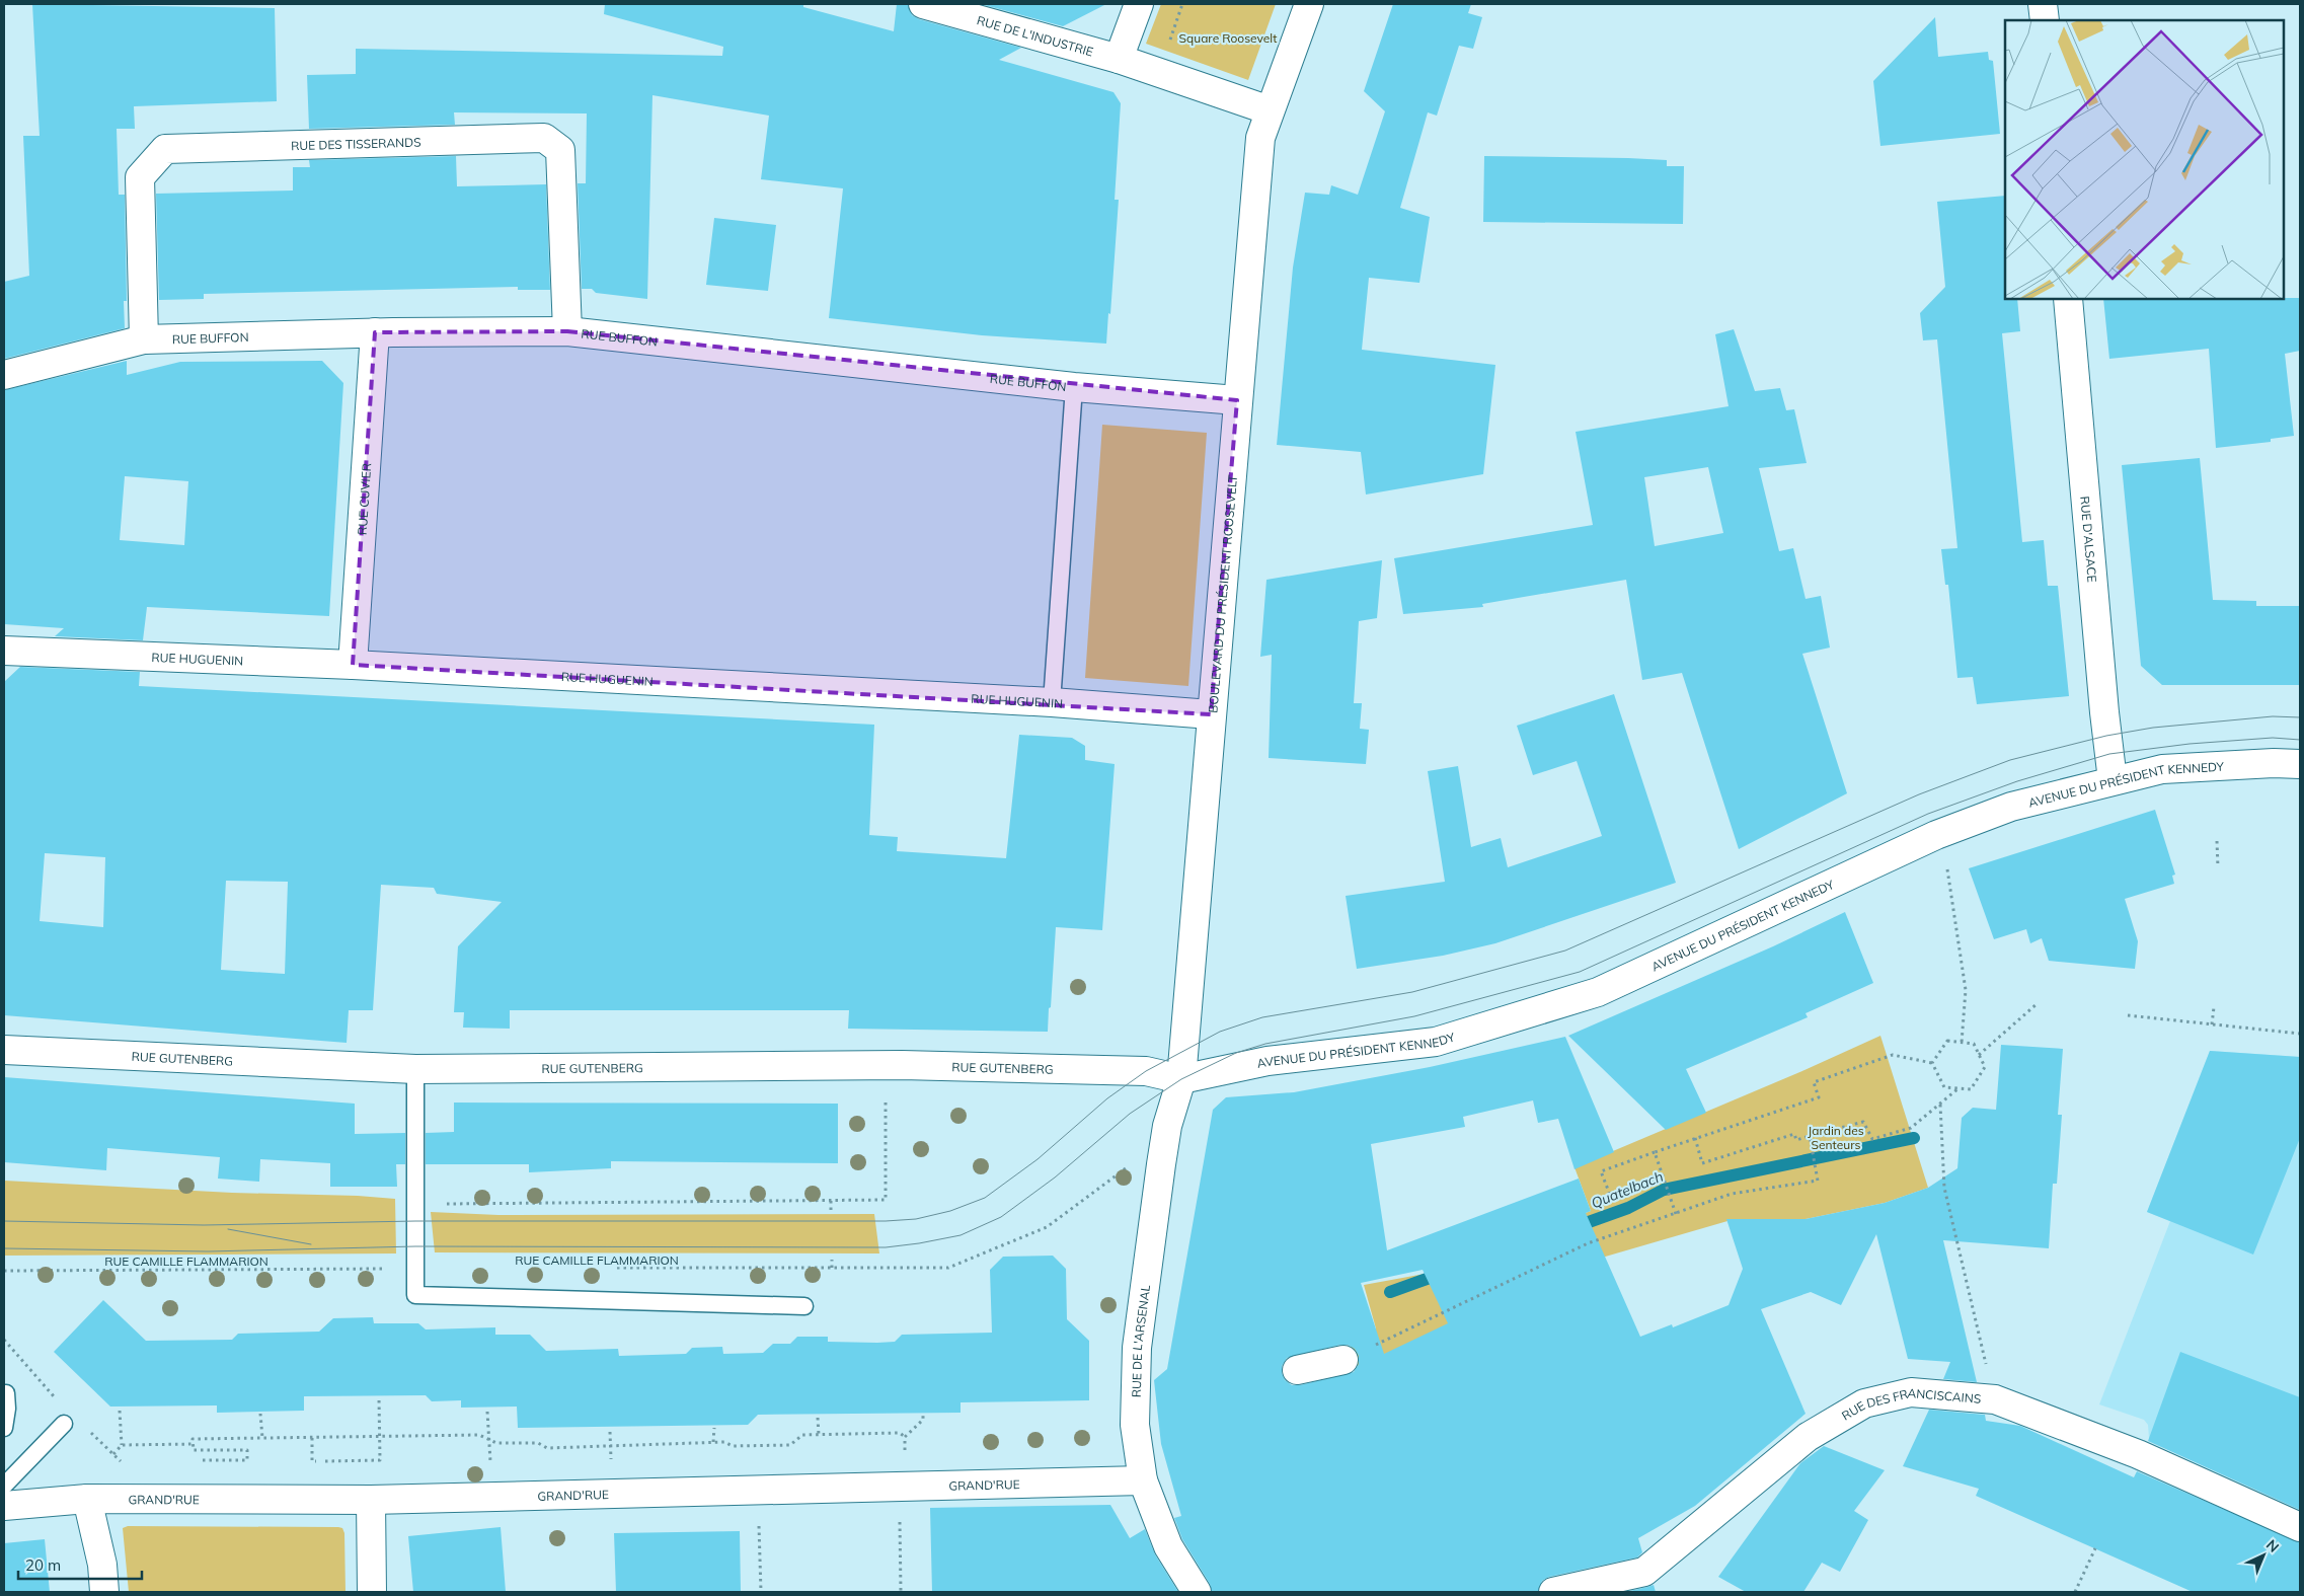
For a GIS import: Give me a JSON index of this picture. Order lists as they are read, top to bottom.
{
  "streets": {
    "street": [
      "RUE DE L'INDUSTRIE",
      "RUE DES TISSERANDS",
      "RUE BUFFON",
      "RUE CUVIER",
      "RUE D'ALSACE",
      "BOULEVARD DU PRÉSIDENT ROOSEVELT",
      "RUE HUGUENIN",
      "AVENUE DU PRÉSIDENT KENNEDY",
      "RUE GUTENBERG",
      "RUE DE L'ARSENAL",
      "RUE DES FRANCISCAINS",
      "GRAND'RUE"
    ],
    "path": ["RUE CAMILLE FLAMMARION"]
  },
  "crossings": [
    ["RUE DES TISSERANDS", "RUE BUFFON"],
    ["RUE BUFFON", "RUE CUVIER"],
    ["RUE BUFFON", "BOULEVARD DU PRÉSIDENT ROOSEVELT"],
    ["RUE CUVIER", "RUE HUGUENIN"],
    ["RUE D'ALSACE", "AVENUE DU PRÉSIDENT KENNEDY"],
    ["BOULEVARD DU PRÉSIDENT ROOSEVELT", "RUE HUGUENIN"],
    ["BOULEVARD DU PRÉSIDENT ROOSEVELT", "AVENUE DU PRÉSIDENT KENNEDY"],
    ["BOULEVARD DU PRÉSIDENT ROOSEVELT", "RUE GUTENBERG"],
    ["BOULEVARD DU PRÉSIDENT ROOSEVELT", "RUE DE L'ARSENAL"],
    ["AVENUE DU PRÉSIDENT KENNEDY", "RUE GUTENBERG"],
    ["AVENUE DU PRÉSIDENT KENNEDY", "RUE DE L'ARSENAL"],
    ["RUE GUTENBERG", "RUE DE L'ARSENAL"],
    ["RUE CAMILLE FLAMMARION", "RUE DE L'ARSENAL"],
    ["RUE DE L'ARSENAL", "GRAND'RUE"]
  ],
  "water": ["Quatelbach"],
  "parks": ["Square Roosevelt", "Jardin des Senteurs"],
  "scale_bar": "20 m",
  "north": "top right"
}
